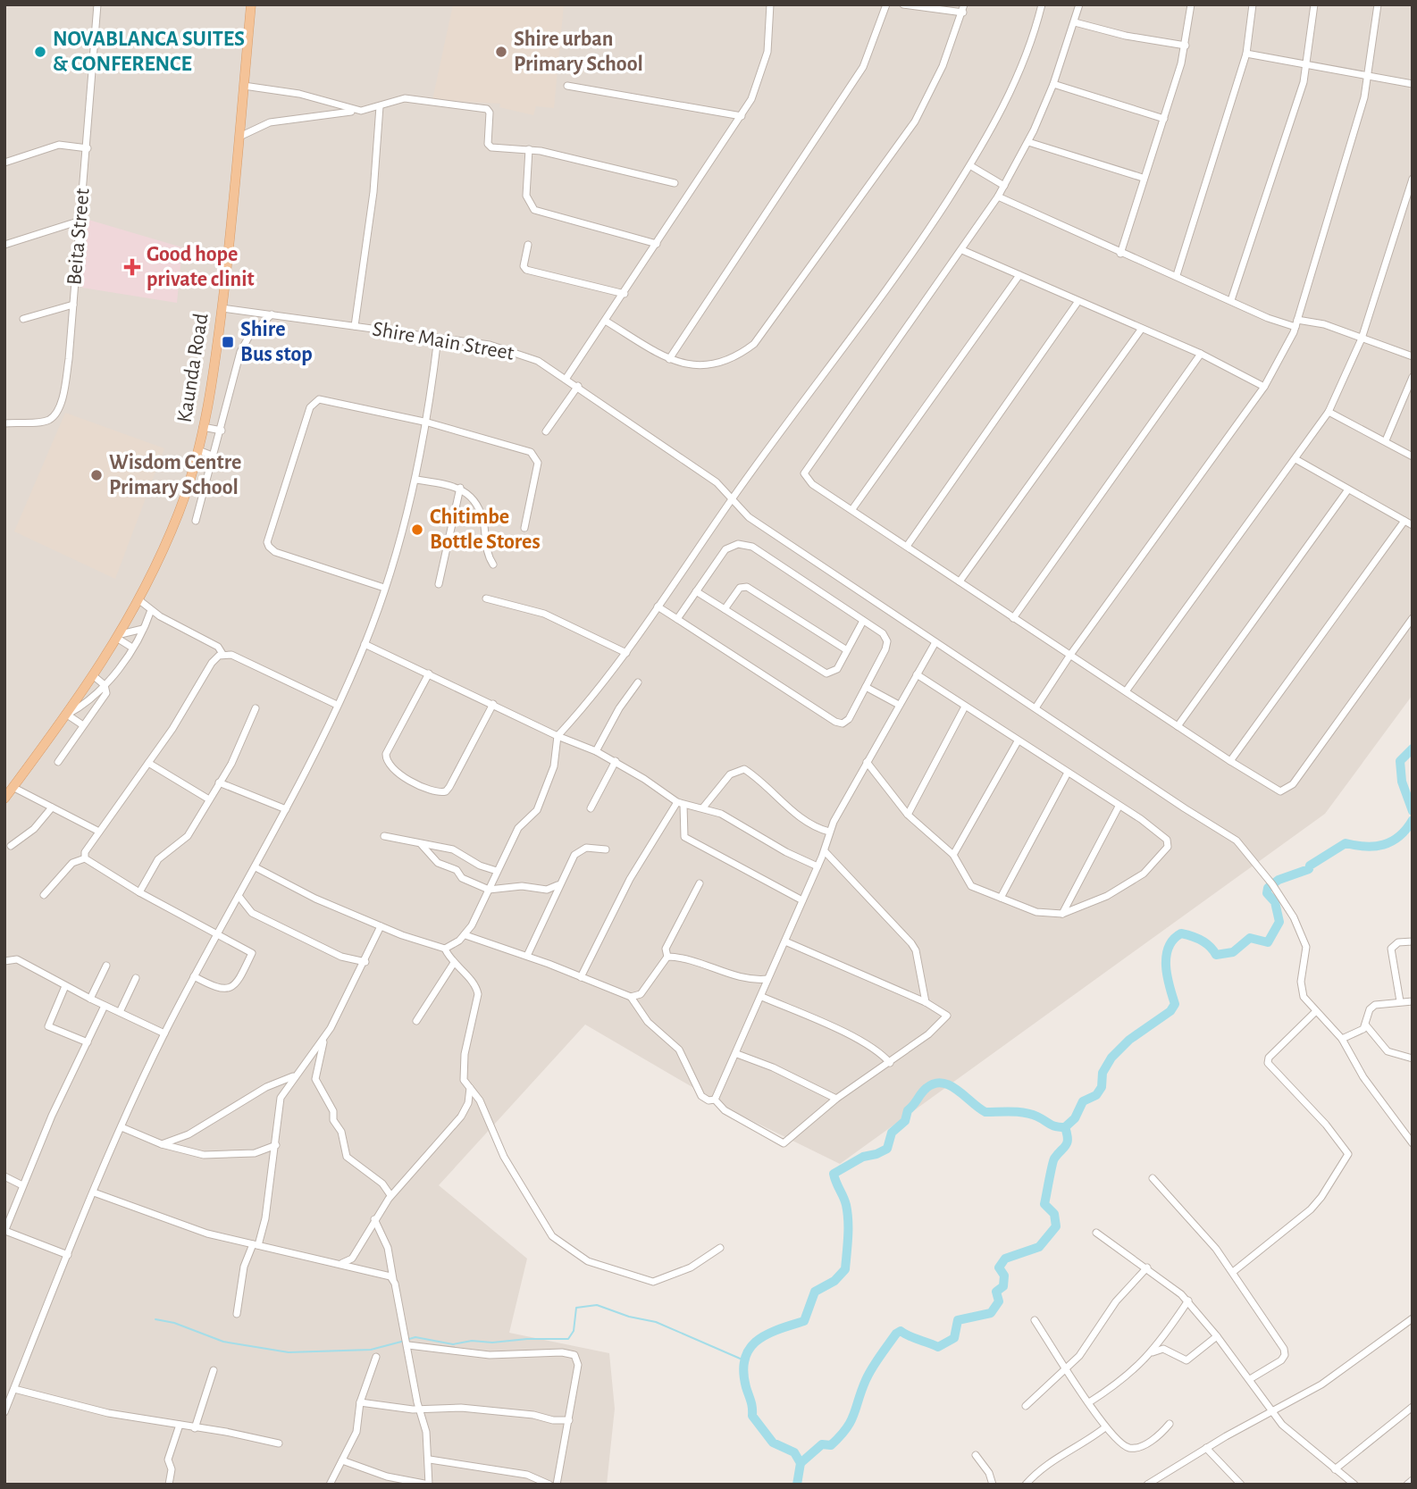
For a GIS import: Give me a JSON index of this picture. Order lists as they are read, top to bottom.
{
  "streets": {
    "main road": ["Kaunda Road"],
    "street": ["Beita Street", "Shire Main Street"]
  },
  "crossings": [
    ["Shire Main Street", "Kaunda Road"]
  ],
  "places": {
    "other": [
      "NOVABLANCA SUITES & CONFERENCE",
      "Shire urban Primary School",
      "Wisdom Centre Primary School",
      "Chitimbe Bottle Stores"
    ],
    "health": ["Good hope private clinit"],
    "transit": ["Shire Bus stop"]
  }
}
